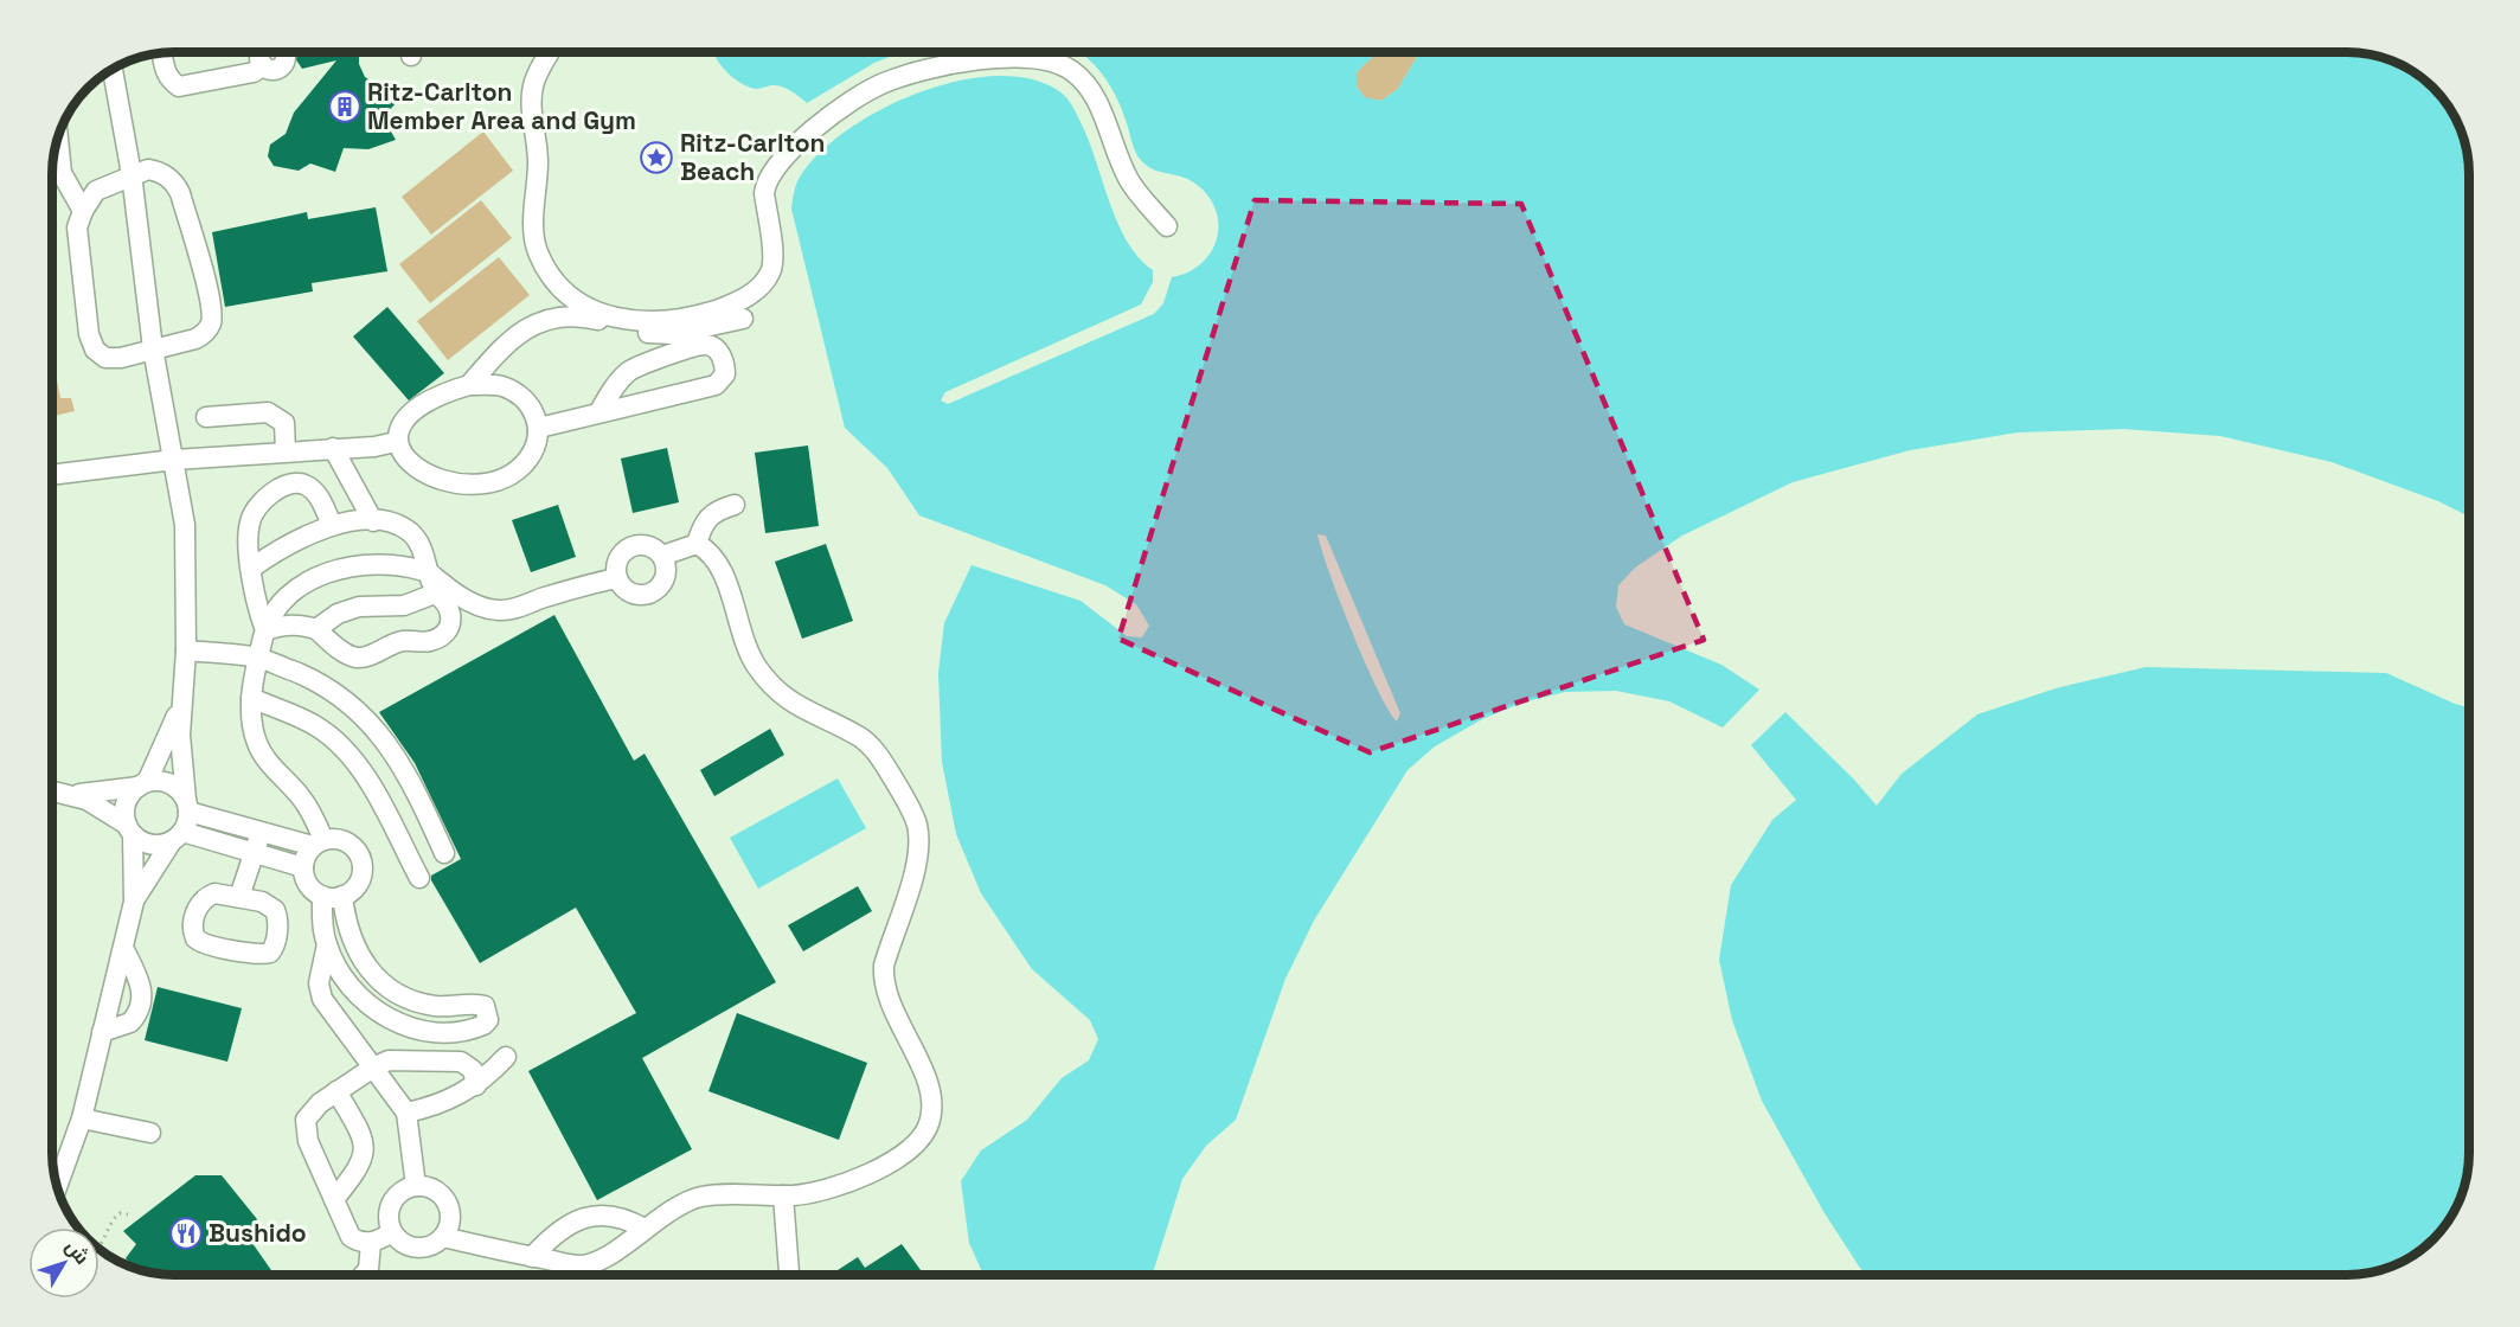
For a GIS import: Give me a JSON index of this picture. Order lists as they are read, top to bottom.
{
  "places": {
    "building": ["Ritz-Carlton Member Area and Gym"],
    "place": ["Ritz-Carlton Beach"],
    "restaurant": ["Bushido"]
  },
  "north": "top right"
}
